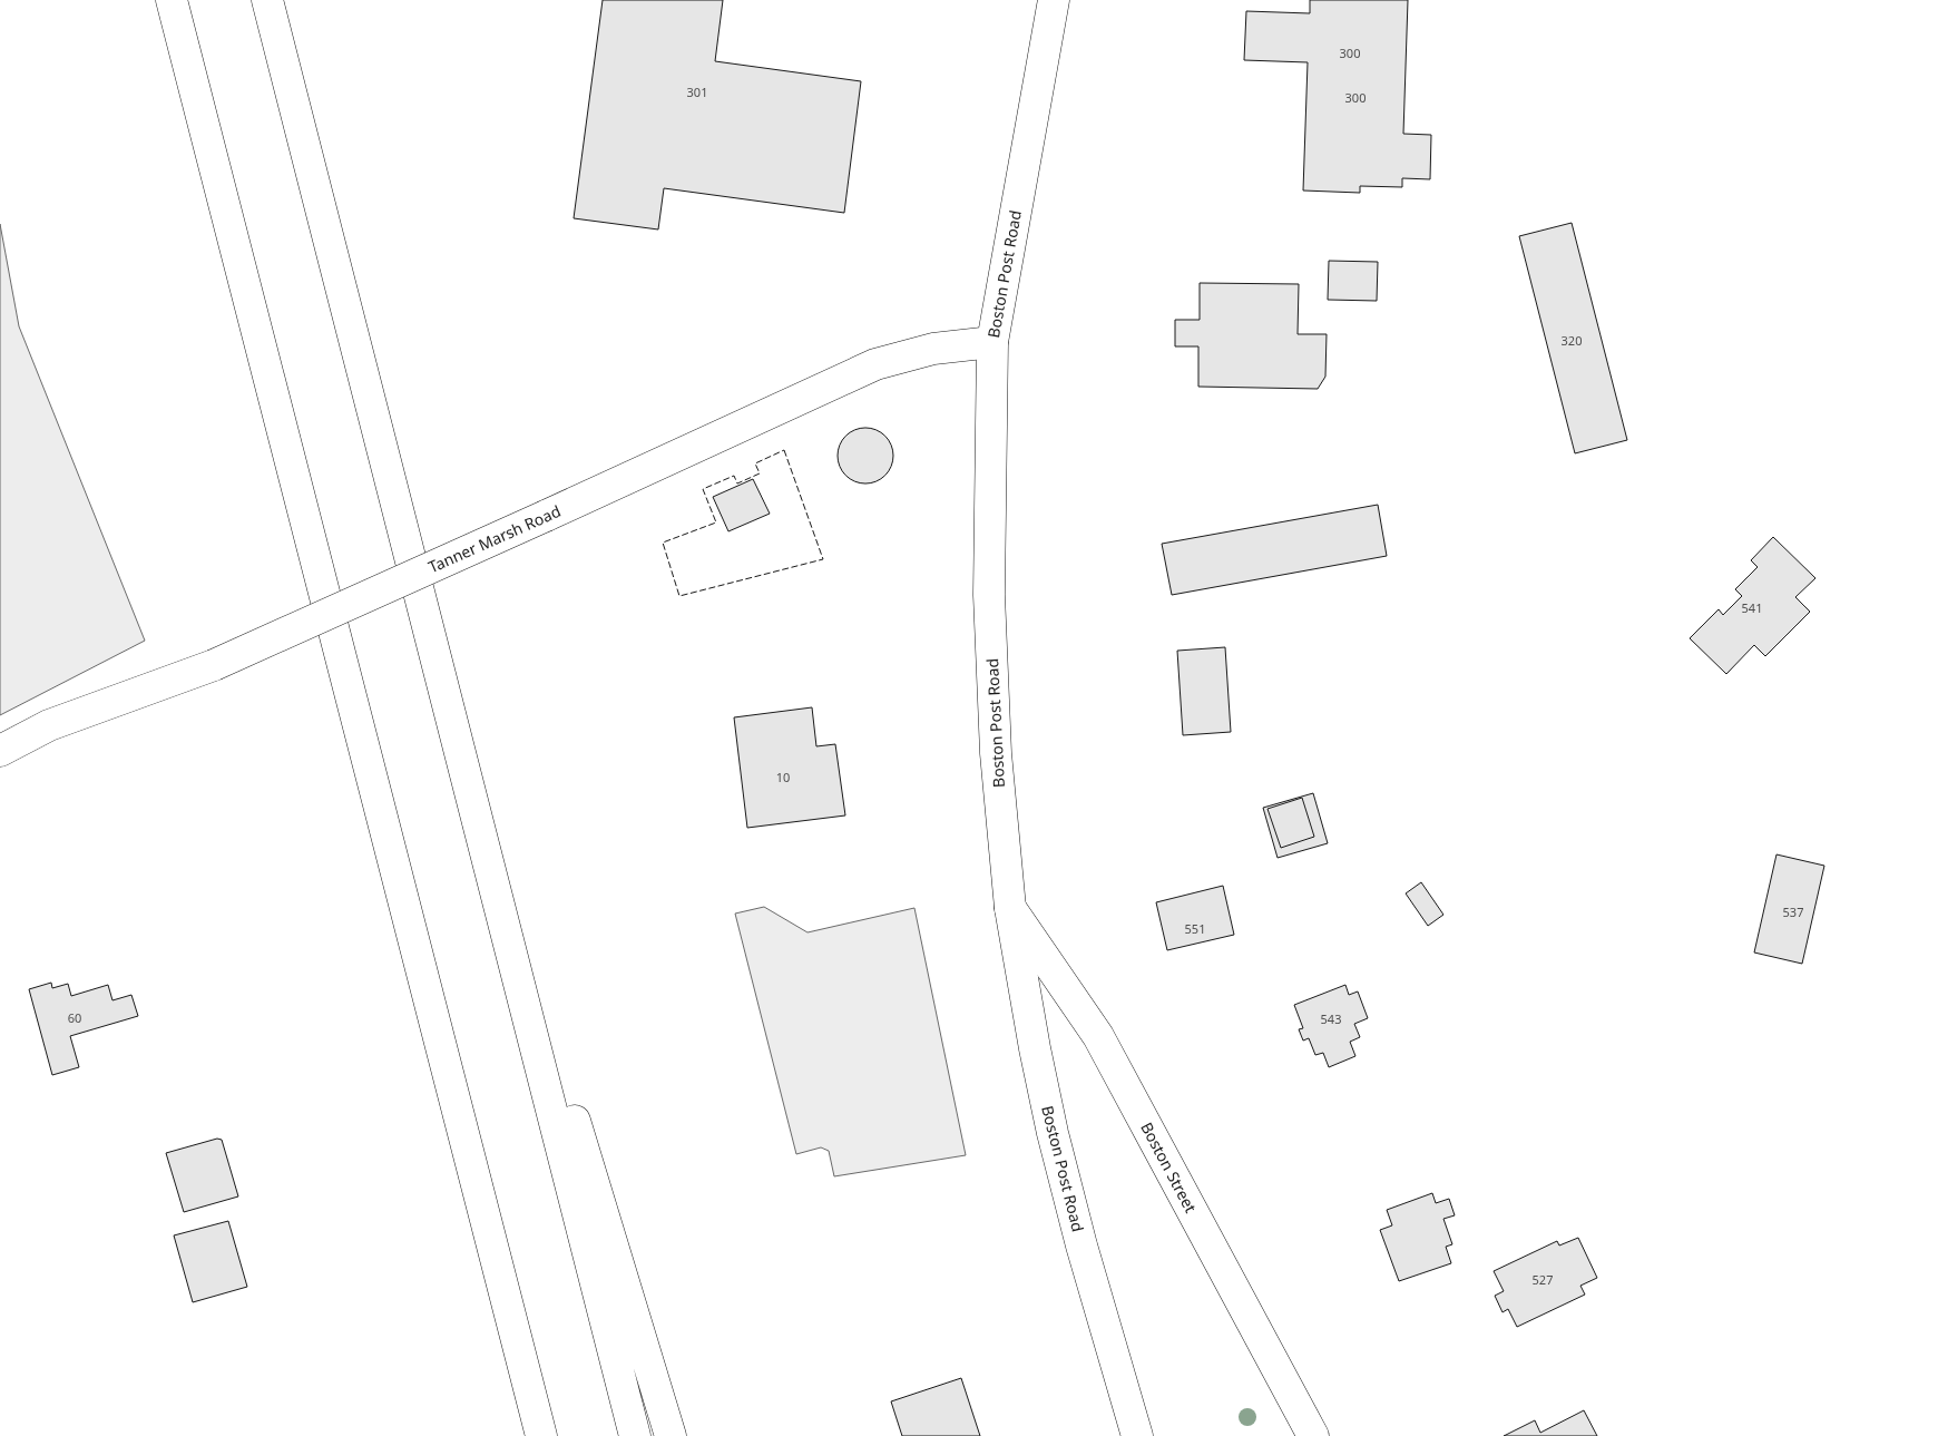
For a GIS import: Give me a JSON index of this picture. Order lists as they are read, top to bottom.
{
  "streets": {
    "main road": ["Boston Post Road", "Tanner Marsh Road", "Boston Street"]
  },
  "crossings": [
    ["Boston Post Road", "Tanner Marsh Road"],
    ["Boston Post Road", "Boston Street"]
  ],
  "house_numbers": [
    "300",
    "301",
    "300",
    "320",
    "541",
    "10",
    "537",
    "551",
    "60",
    "543",
    "527"
  ]
}
